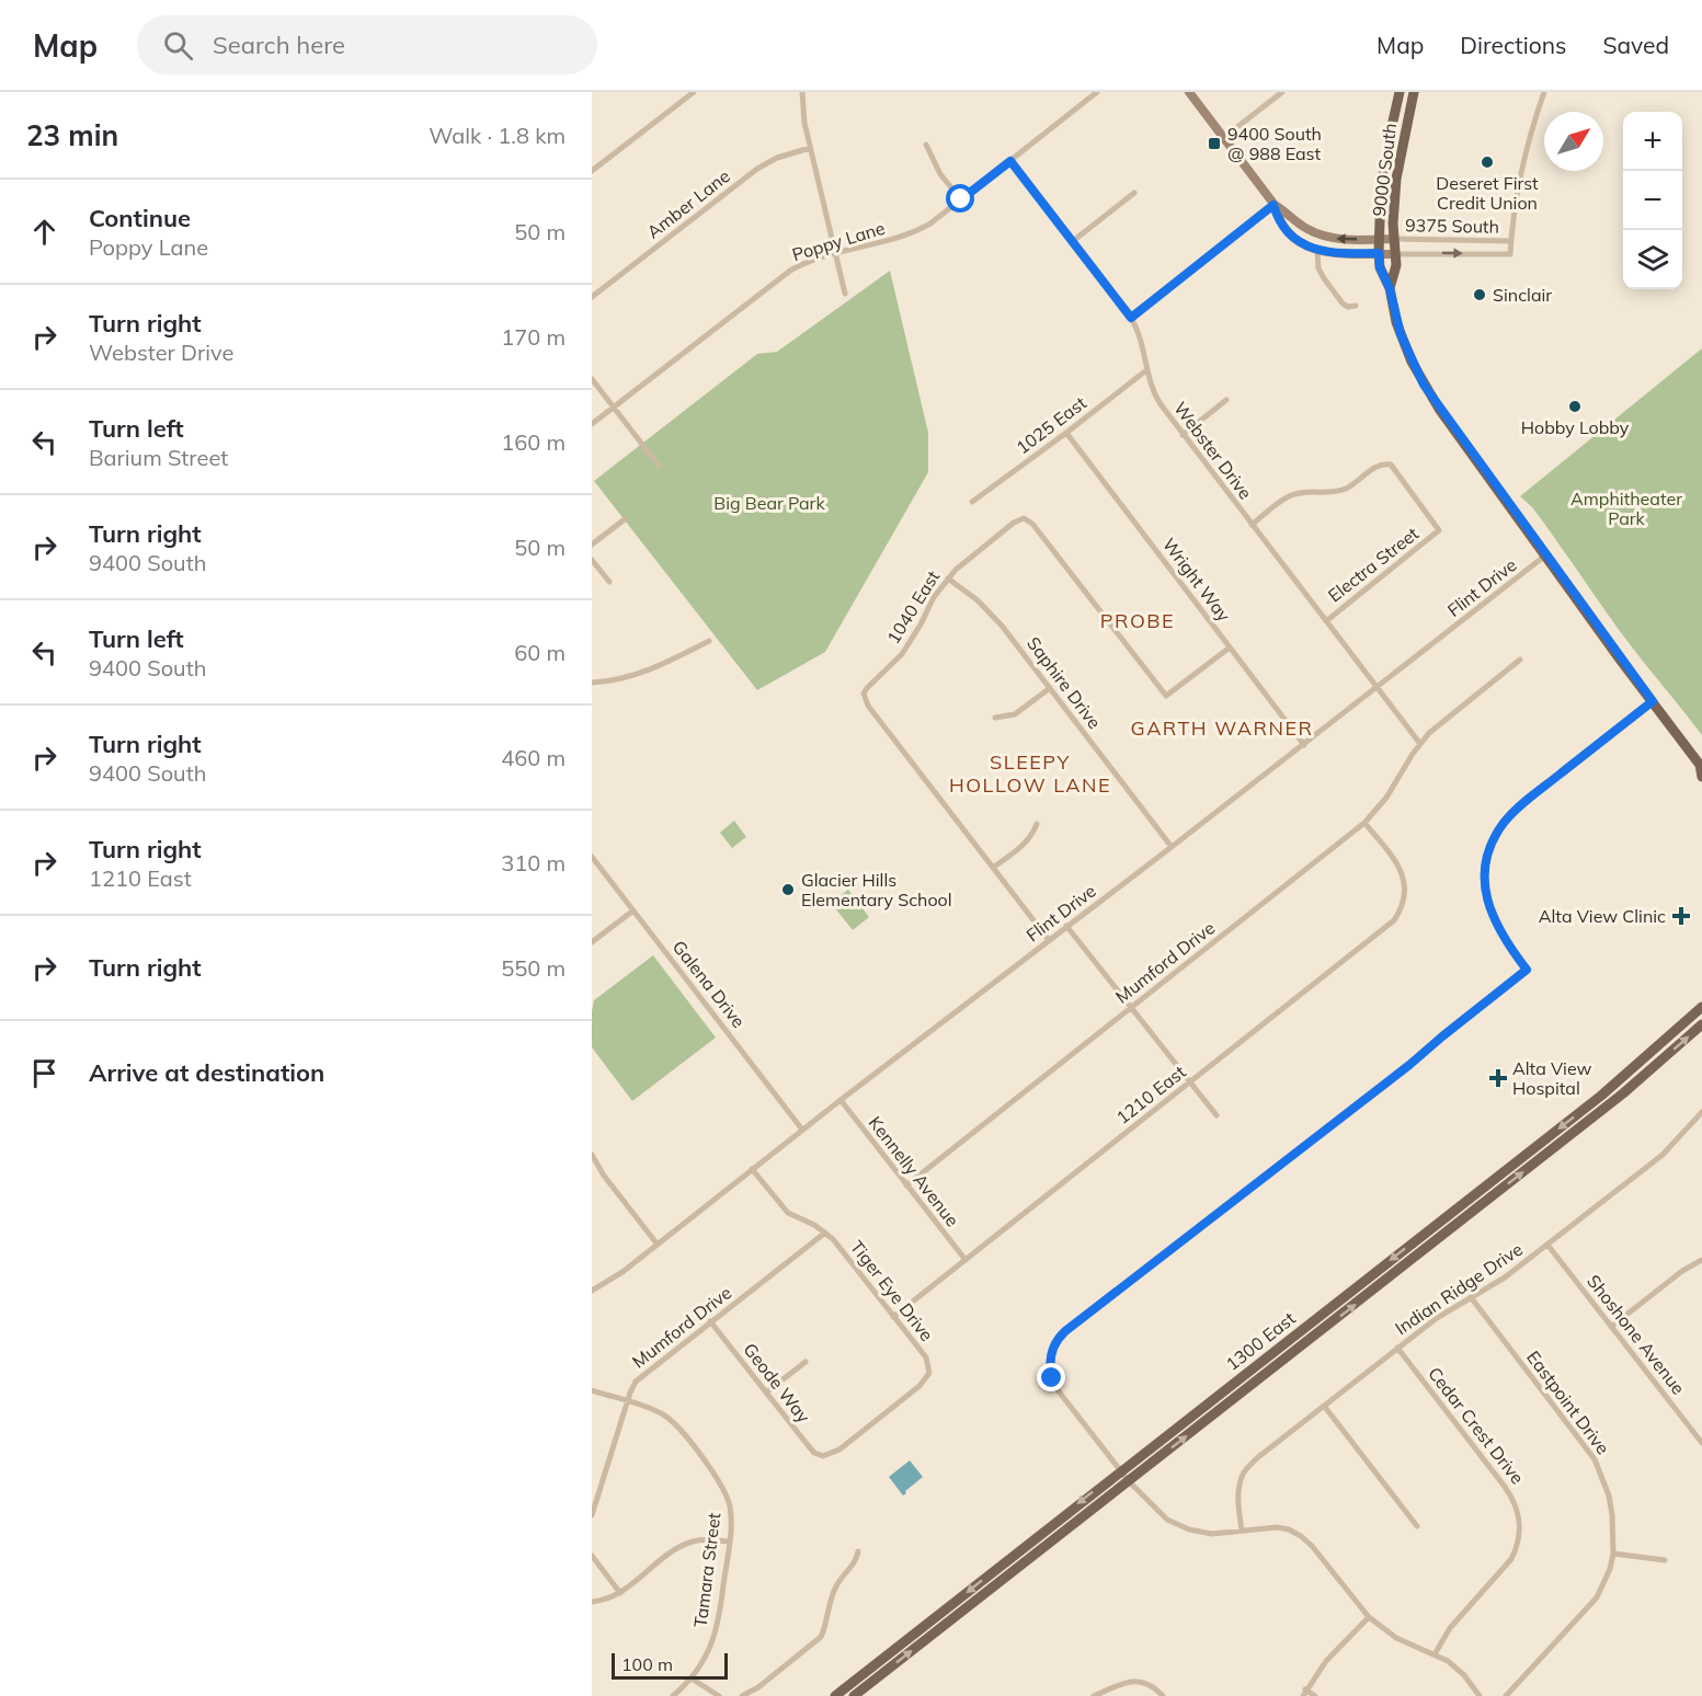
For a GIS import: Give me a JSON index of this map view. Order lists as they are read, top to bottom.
{
  "streets": {
    "main road": ["9000 South", "1300 East"],
    "street": [
      "Amber Lane",
      "9375 South",
      "Poppy Lane",
      "1025 East",
      "Webster Drive",
      "Electra Street",
      "Wright Way",
      "Flint Drive",
      "1040 East",
      "Saphire Drive",
      "Mumford Drive",
      "Galena Drive",
      "1210 East",
      "Kennelly Avenue",
      "Indian Ridge Drive",
      "Tiger Eye Drive",
      "Shoshone Avenue",
      "Geode Way",
      "Eastpoint Drive",
      "Cedar Crest Drive",
      "Tamara Street"
    ]
  },
  "crossings": [
    ["9000 South", "9375 South"],
    ["9000 South", "Flint Drive"],
    ["Poppy Lane", "Webster Drive"],
    ["1025 East", "Webster Drive"],
    ["1025 East", "Wright Way"],
    ["Webster Drive", "Electra Street"],
    ["Webster Drive", "Flint Drive"],
    ["Webster Drive", "Mumford Drive"],
    ["Wright Way", "Flint Drive"],
    ["Wright Way", "1040 East"],
    ["Flint Drive", "Saphire Drive"],
    ["Flint Drive", "Galena Drive"],
    ["Flint Drive", "Kennelly Avenue"],
    ["Flint Drive", "Tiger Eye Drive"],
    ["1040 East", "Saphire Drive"],
    ["Mumford Drive", "1210 East"],
    ["Mumford Drive", "Kennelly Avenue"],
    ["Mumford Drive", "Tiger Eye Drive"],
    ["Mumford Drive", "Geode Way"],
    ["Mumford Drive", "Tamara Street"],
    ["1210 East", "Kennelly Avenue"],
    ["1210 East", "Tiger Eye Drive"],
    ["Indian Ridge Drive", "Shoshone Avenue"],
    ["Indian Ridge Drive", "Eastpoint Drive"],
    ["Indian Ridge Drive", "Cedar Crest Drive"],
    ["Tiger Eye Drive", "Geode Way"]
  ],
  "districts": ["PROBE", "GARTH WARNER", "SLEEPY HOLLOW LANE"],
  "parks": ["Amphitheater Park", "Big Bear Park"],
  "places": {
    "transit": ["9400 South @ 988 East"],
    "other": [
      "Deseret First Credit Union",
      "Sinclair",
      "Hobby Lobby",
      "Glacier Hills Elementary School"
    ],
    "health": ["Alta View Clinic", "Alta View Hospital"]
  },
  "scale_bar": "100 m",
  "north": "top right",
  "page": {
    "header": "Map",
    "search": "Search here",
    "nav": ["Map", "Directions", "Saved"],
    "heading": ["23 min", "Walk · 1.8 km"],
    "map_buttons": ["+", "−"],
    "list": [
      ["Continue", "Poppy Lane", "50 m"],
      ["Turn right", "Webster Drive", "170 m"],
      ["Turn left", "Barium Street", "160 m"],
      ["Turn right", "9400 South", "50 m"],
      ["Turn left", "9400 South", "60 m"],
      ["Turn right", "9400 South", "460 m"],
      ["Turn right", "1210 East", "310 m"],
      ["Turn right", "550 m"],
      "Arrive at destination"
    ],
    "scale": "100 m"
  }
}
